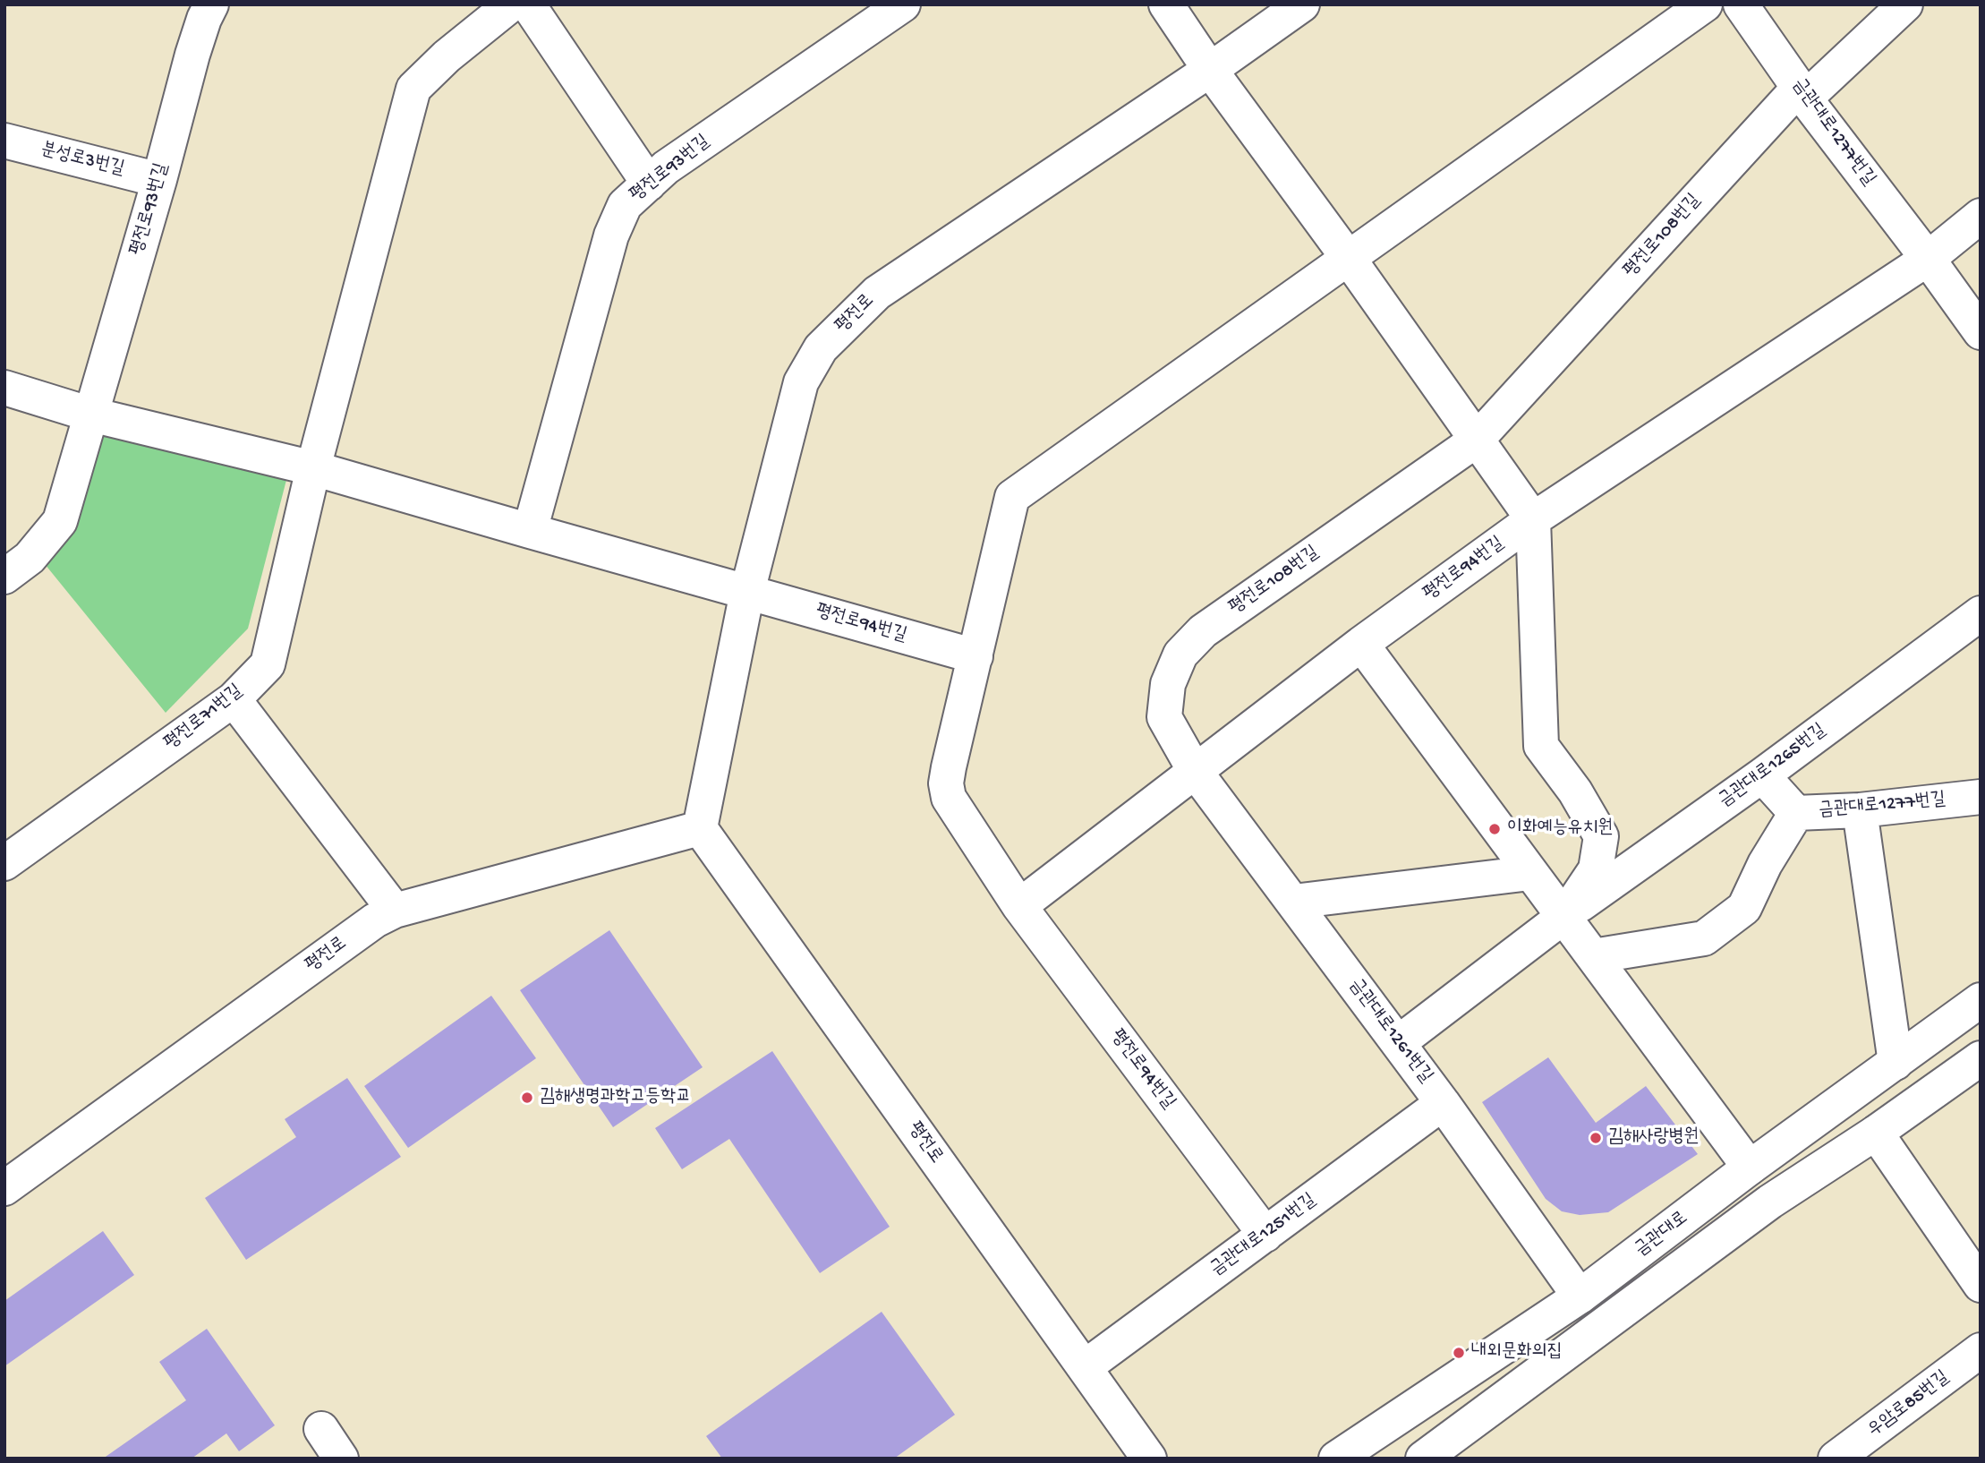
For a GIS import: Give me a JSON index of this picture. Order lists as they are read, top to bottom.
{
  "streets": {
    "street": [
      "금관대로1277번길",
      "분성로3번길",
      "평전로93번길",
      "평전로108번길",
      "평전로",
      "평전로94번길",
      "평전로71번길",
      "금관대로1265번길",
      "금관대로1261번길",
      "금관대로",
      "금관대로1251번길",
      "우암로85번길"
    ]
  },
  "crossings": [
    ["금관대로1277번길", "평전로108번길"],
    ["금관대로1277번길", "평전로94번길"],
    ["금관대로1277번길", "금관대로1265번길"],
    ["분성로3번길", "평전로93번길"],
    ["평전로108번길", "평전로94번길"],
    ["평전로108번길", "금관대로1261번길"],
    ["평전로", "평전로94번길"],
    ["평전로", "금관대로1251번길"],
    ["평전로94번길", "금관대로1261번길"],
    ["평전로94번길", "금관대로1251번길"],
    ["금관대로1265번길", "금관대로1261번길"],
    ["금관대로1261번길", "금관대로"],
    ["금관대로1261번길", "금관대로1251번길"]
  ],
  "places": [
    "이화예능유치원",
    "김해생명과학고등학교",
    "김해사랑병원",
    "내외문화의집"
  ]
}
